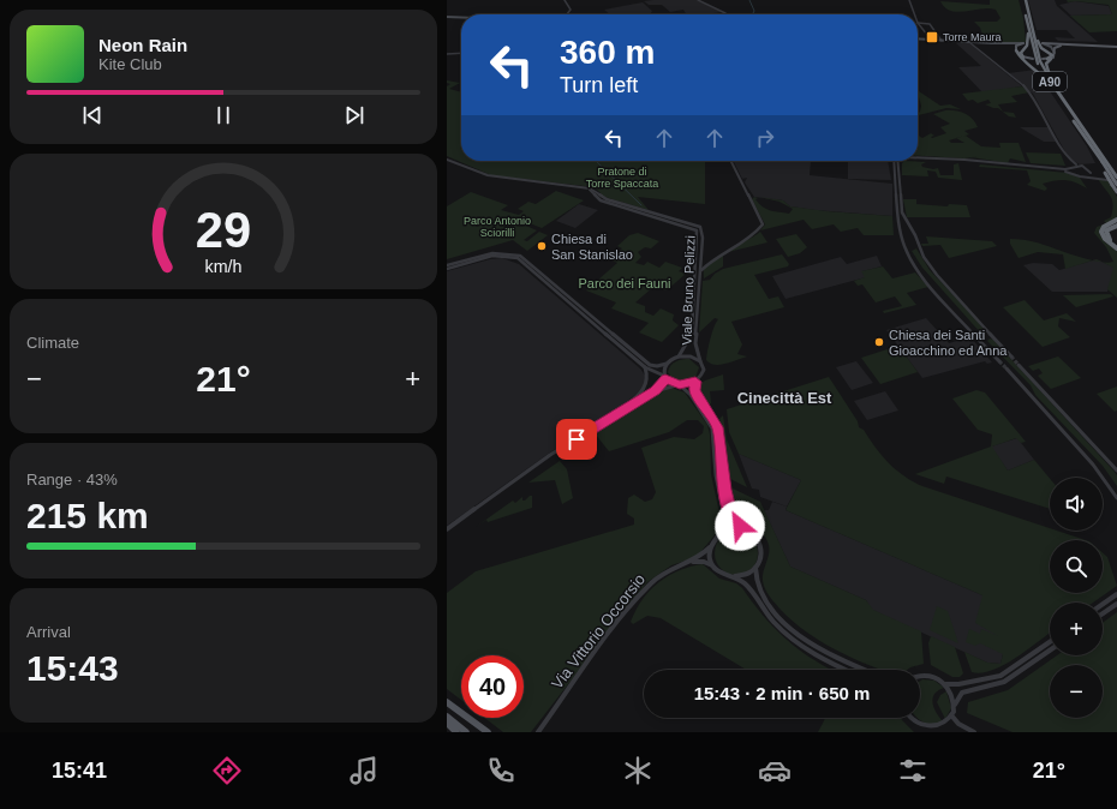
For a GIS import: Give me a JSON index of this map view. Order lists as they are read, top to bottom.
{
  "streets": {
    "highway": ["A90"],
    "street": ["Viale Bruno Pelizzi", "Via Vittorio Occorsio"]
  },
  "districts": ["Cinecittà Est"],
  "parks": ["Pratone di Torre Spaccata", "Parco Antonio Sciorilli", "Parco dei Fauni"],
  "places": {
    "transit": ["Torre Maura"],
    "other": ["Chiesa di San Stanislao", "Chiesa dei Santi Gioacchino ed Anna"]
  },
  "page": {
    "turn": ["360 m", "Turn left"],
    "song": ["Neon Rain", "Kite Club"],
    "tile": [
      "Climate",
      ["Range · 43%", "215 km"],
      ["Arrival", "15:43"]
    ],
    "heat": ["−", "21°", "+"],
    "map_buttons": ["+", "−"],
    "limit": "40",
    "trip": "15:43 · 2 min · 650 m",
    "tabs": ["15:41", "21°"],
    "gauge": ["29", "km/h"]
  }
}
